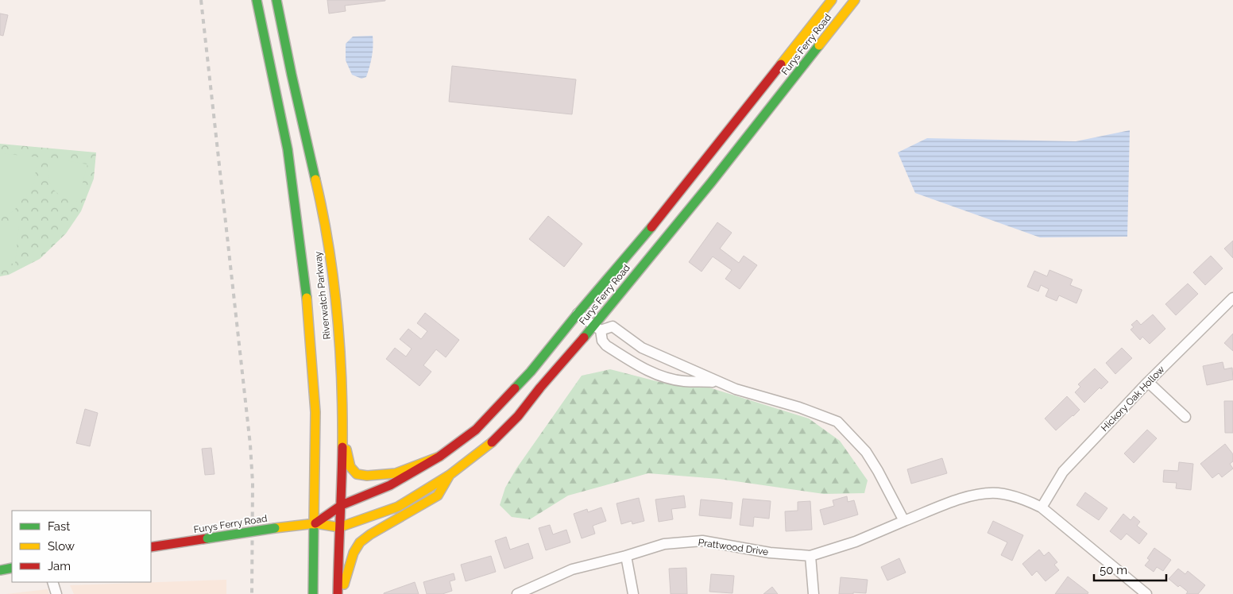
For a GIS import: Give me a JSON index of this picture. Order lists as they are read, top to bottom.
{
  "streets": {
    "main road": ["Furys Ferry Road", "Riverwatch Parkway"],
    "street": ["Hickory Oak Hollow", "Prattwood Drive"]
  },
  "crossings": [
    ["Furys Ferry Road", "Riverwatch Parkway"],
    ["Hickory Oak Hollow", "Prattwood Drive"]
  ],
  "legend": ["Fast", "Slow", "Jam"],
  "scale_bar": "50 m"
}
